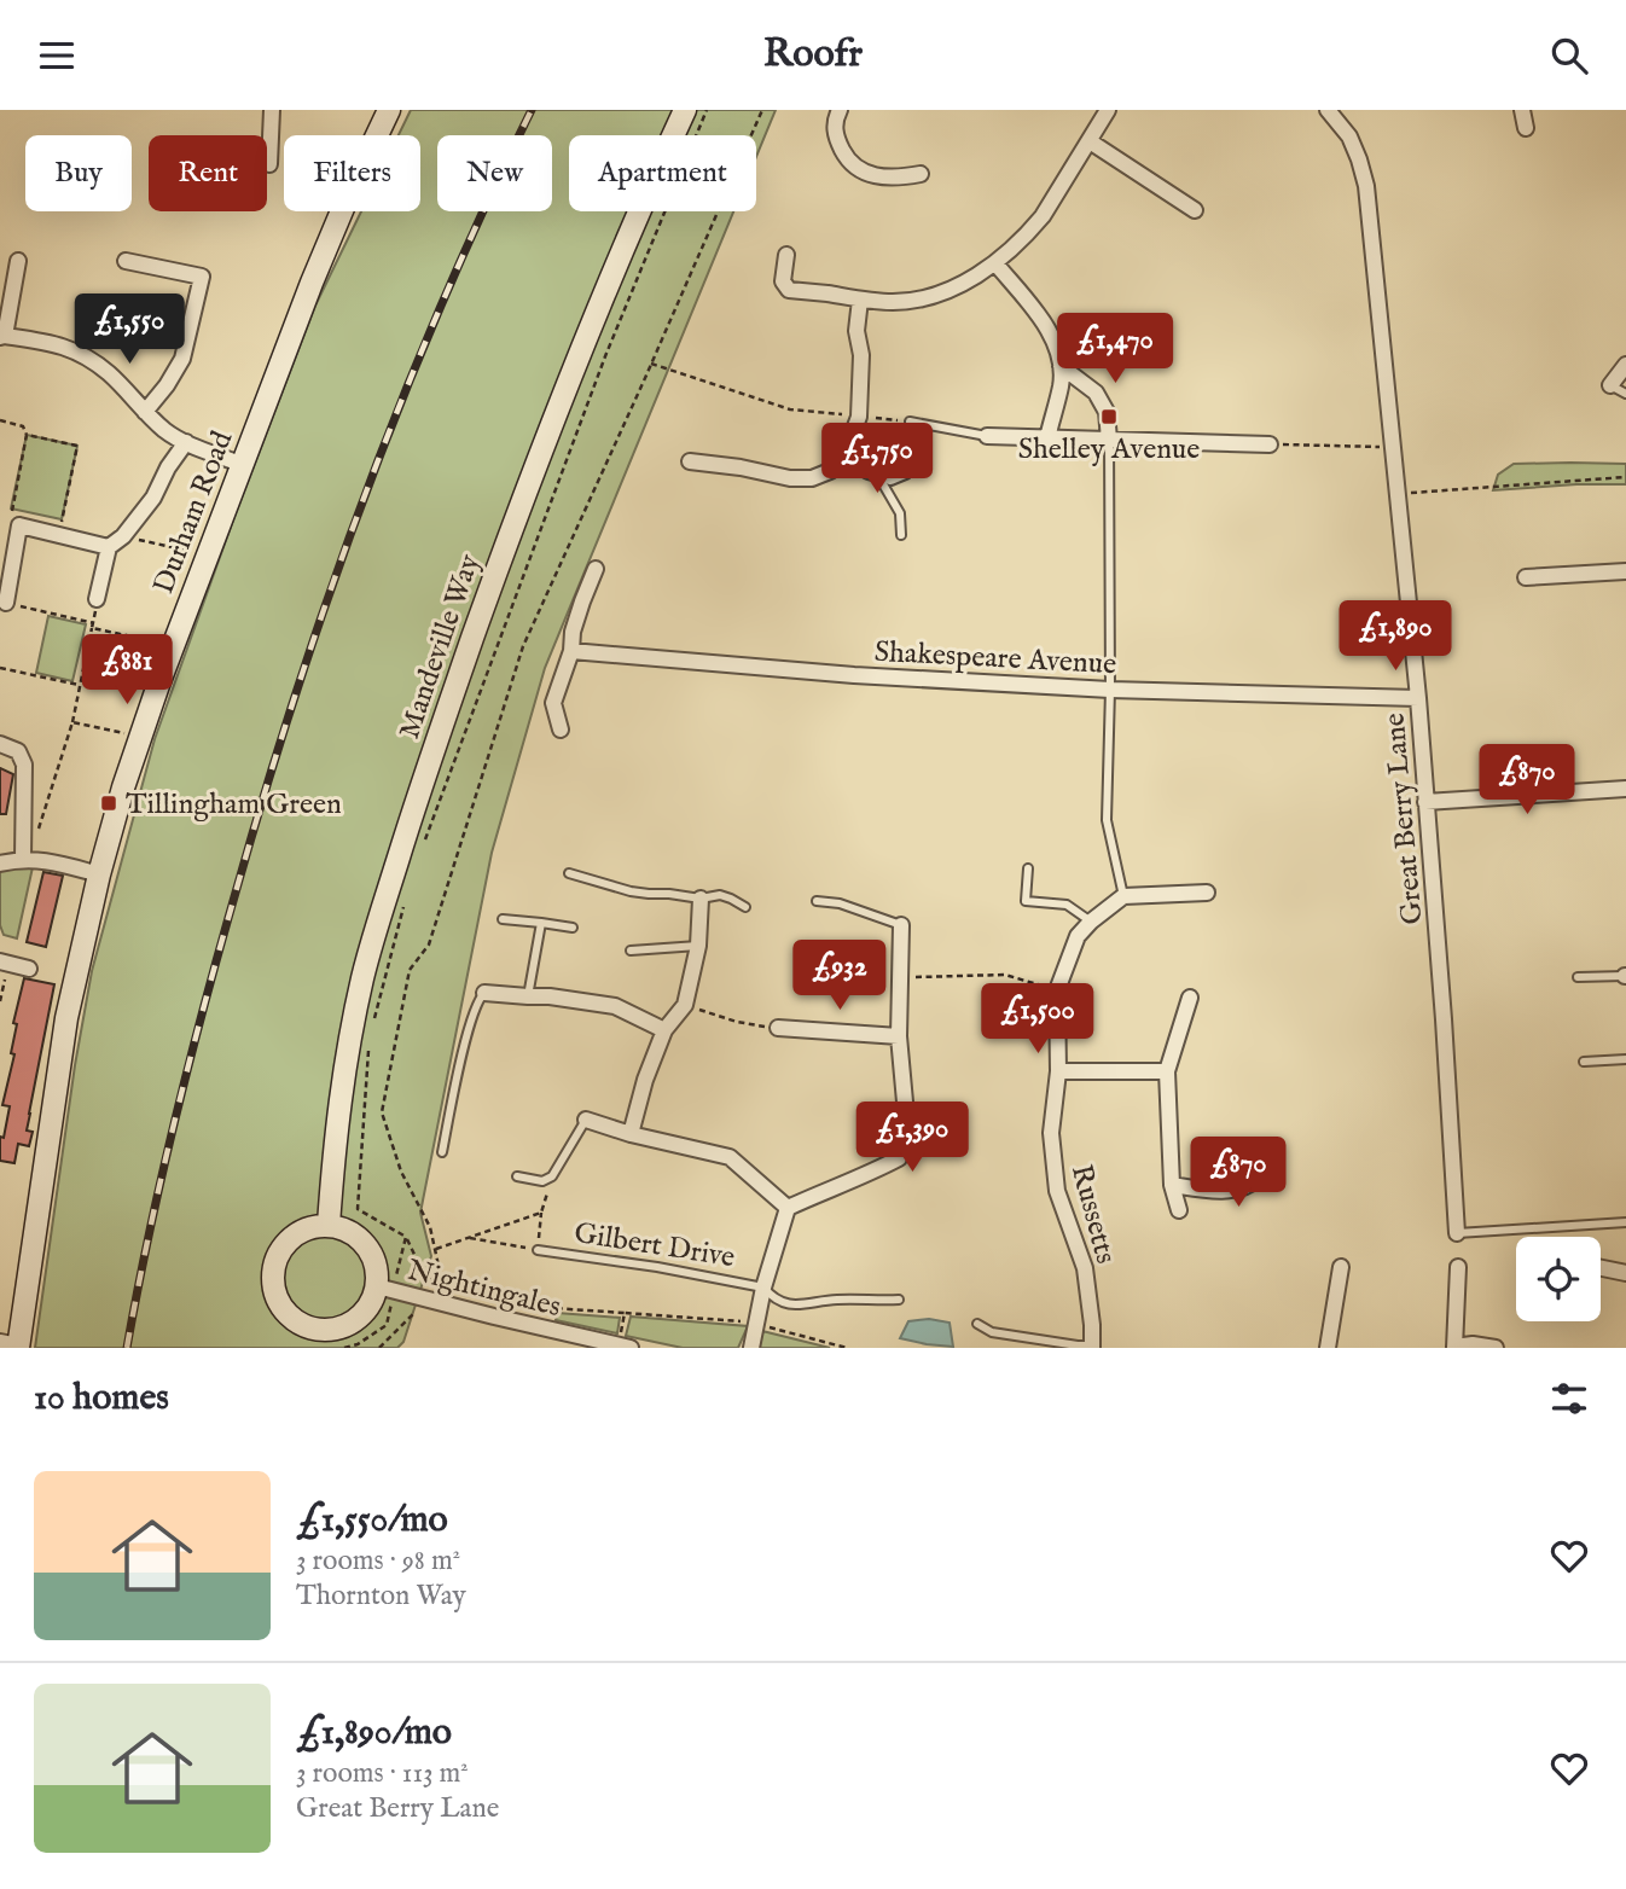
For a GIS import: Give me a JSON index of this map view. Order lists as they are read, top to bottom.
{
  "streets": {
    "main road": ["Durham Road", "Mandeville Way"],
    "street": [
      "Shakespeare Avenue",
      "Great Berry Lane",
      "Russetts",
      "Gilbert Drive",
      "Nightingales"
    ]
  },
  "crossings": [
    ["Mandeville Way", "Nightingales"],
    ["Shakespeare Avenue", "Great Berry Lane"]
  ],
  "places": {
    "transit": ["Shelley Avenue", "Tillingham Green"]
  },
  "page": {
    "header": "Roofr",
    "chip": [
      "Buy",
      "Rent",
      "Filters",
      "New",
      "Apartment"
    ],
    "price": [
      "£1,550",
      "£1,470",
      "£1,750",
      "£1,890",
      "£881",
      "£870",
      "£932",
      "£1,500",
      "£1,390",
      "£870"
    ],
    "heading": "10 homes",
    "list": [
      {
        "name": "£1,550/mo",
        "note": "3 rooms · 98 m² · Thornton Way"
      },
      {
        "name": "£1,890/mo",
        "note": "3 rooms · 113 m² · Great Berry Lane"
      }
    ]
  }
}
